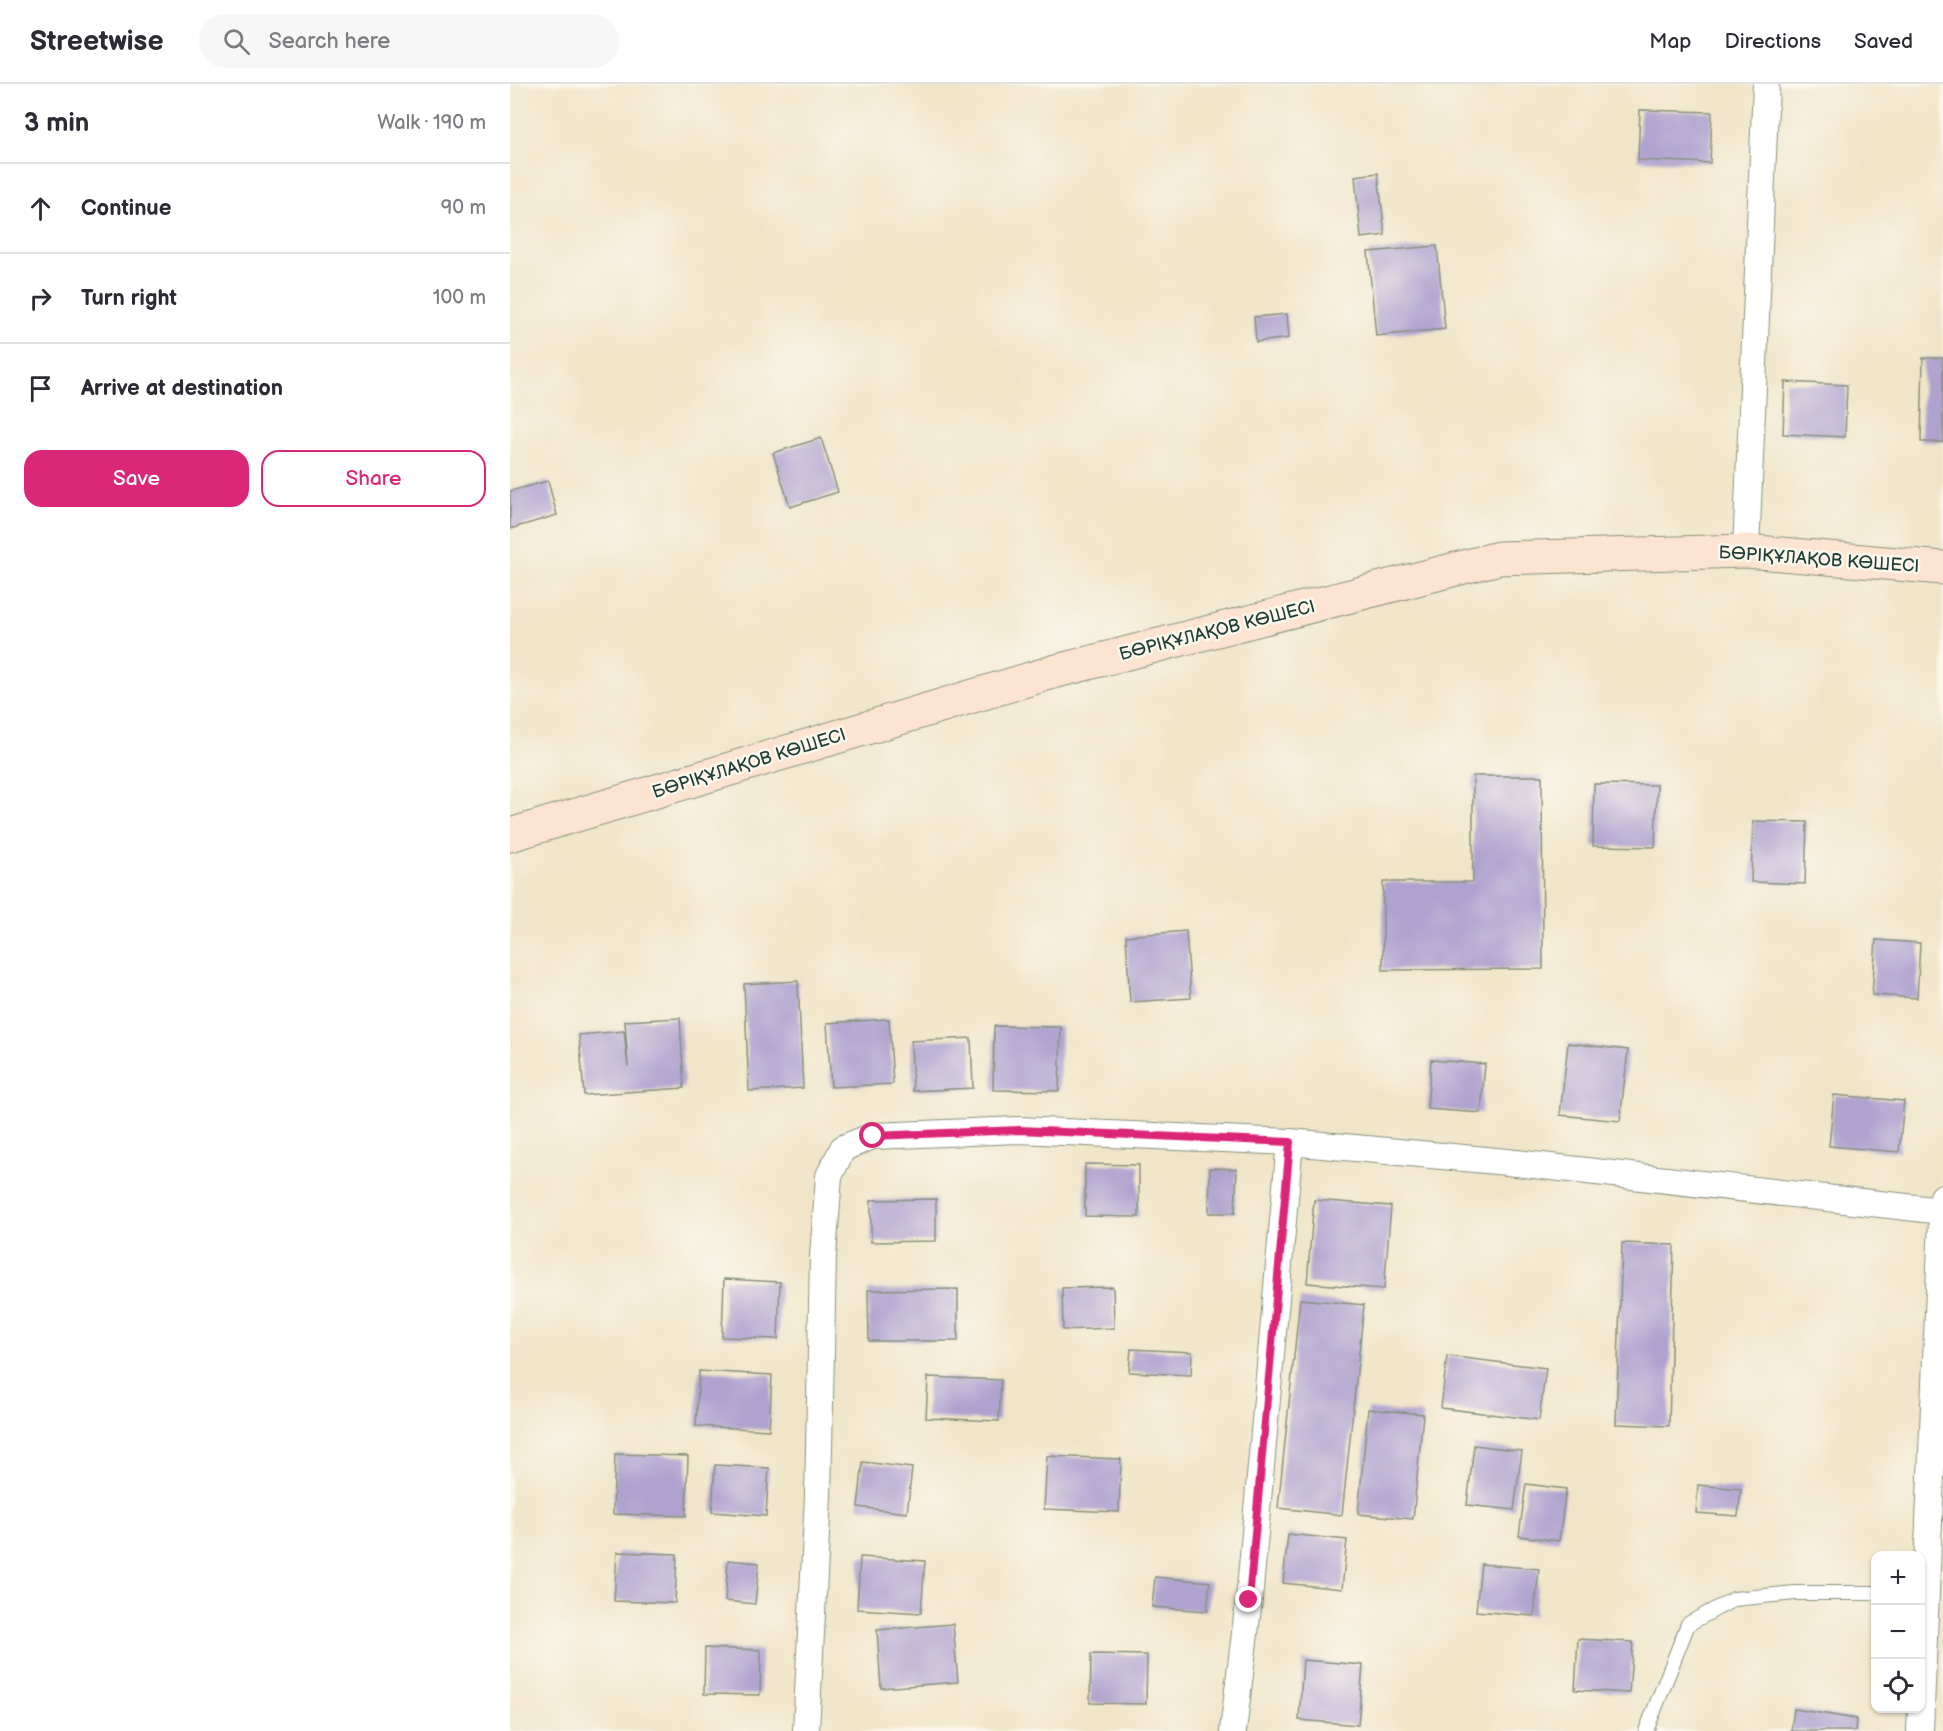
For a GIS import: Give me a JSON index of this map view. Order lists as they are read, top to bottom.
{
  "streets": {
    "street": ["БӨРІҚҰЛАҚОВ КӨШЕСІ"]
  },
  "page": {
    "header": "Streetwise",
    "search": "Search here",
    "nav": ["Map", "Directions", "Saved"],
    "heading": ["3 min", "Walk · 190 m"],
    "list": [
      ["Continue", "90 m"],
      ["Turn right", "100 m"],
      "Arrive at destination"
    ],
    "buttons": ["Save", "Share"],
    "map_buttons": ["+", "−"]
  }
}
